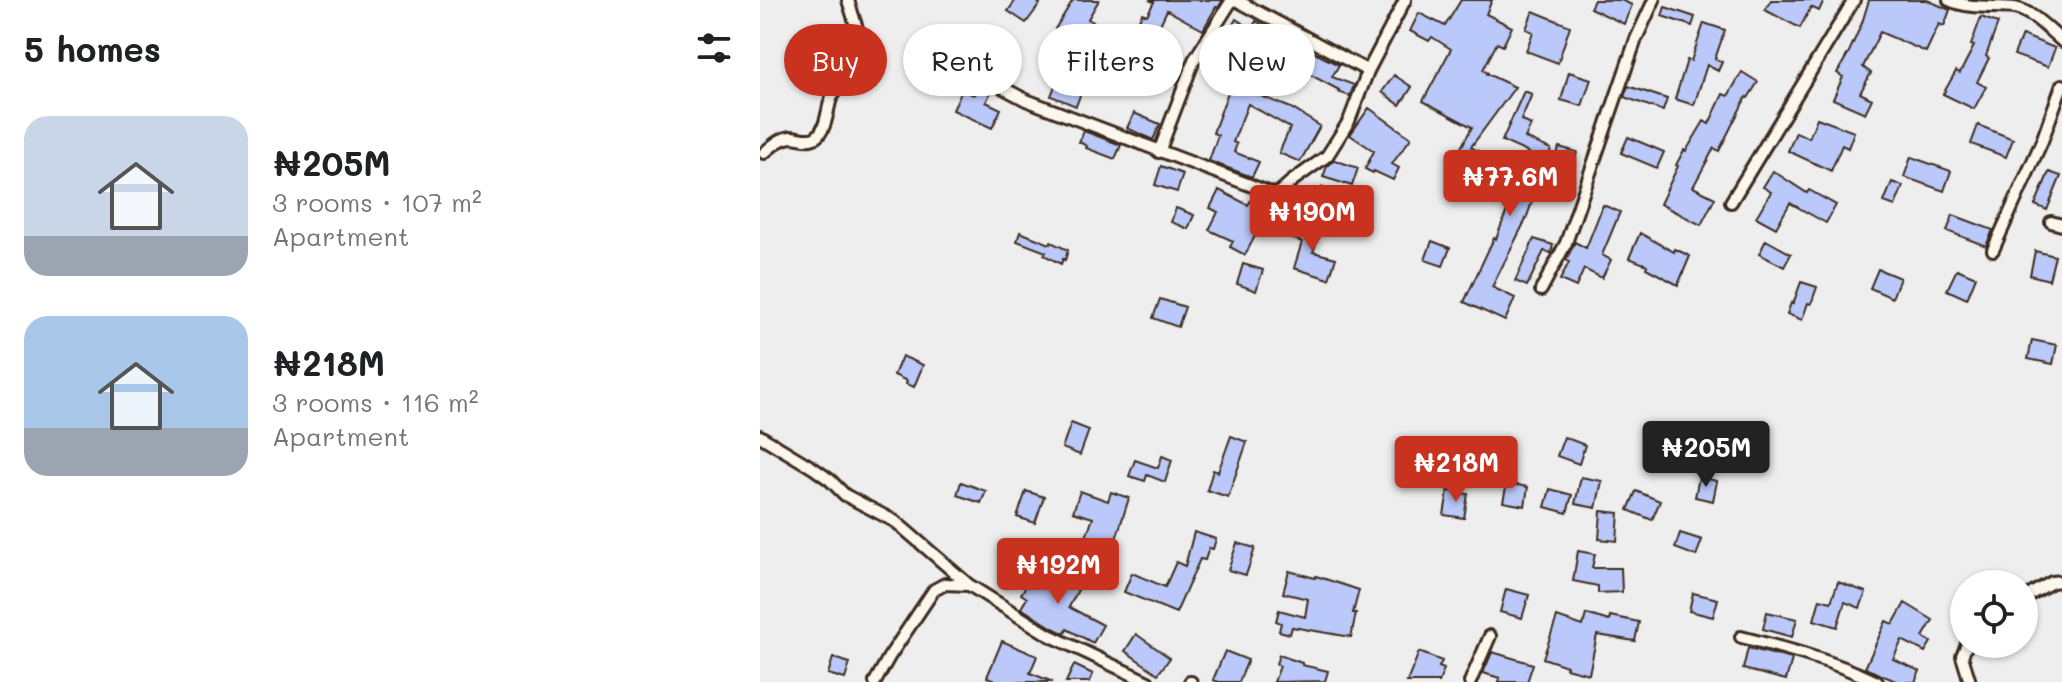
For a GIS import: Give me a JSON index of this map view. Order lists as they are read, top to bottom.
{
  "page": {
    "heading": "5 homes",
    "chip": [
      "Buy",
      "Rent",
      "Filters",
      "New"
    ],
    "list": [
      {
        "name": "₦205M",
        "note": "3 rooms · 107 m² · Apartment"
      },
      {
        "name": "₦218M",
        "note": "3 rooms · 116 m² · Apartment"
      }
    ],
    "price": [
      "₦77.6M",
      "₦190M",
      "₦205M",
      "₦218M",
      "₦192M"
    ]
  }
}
